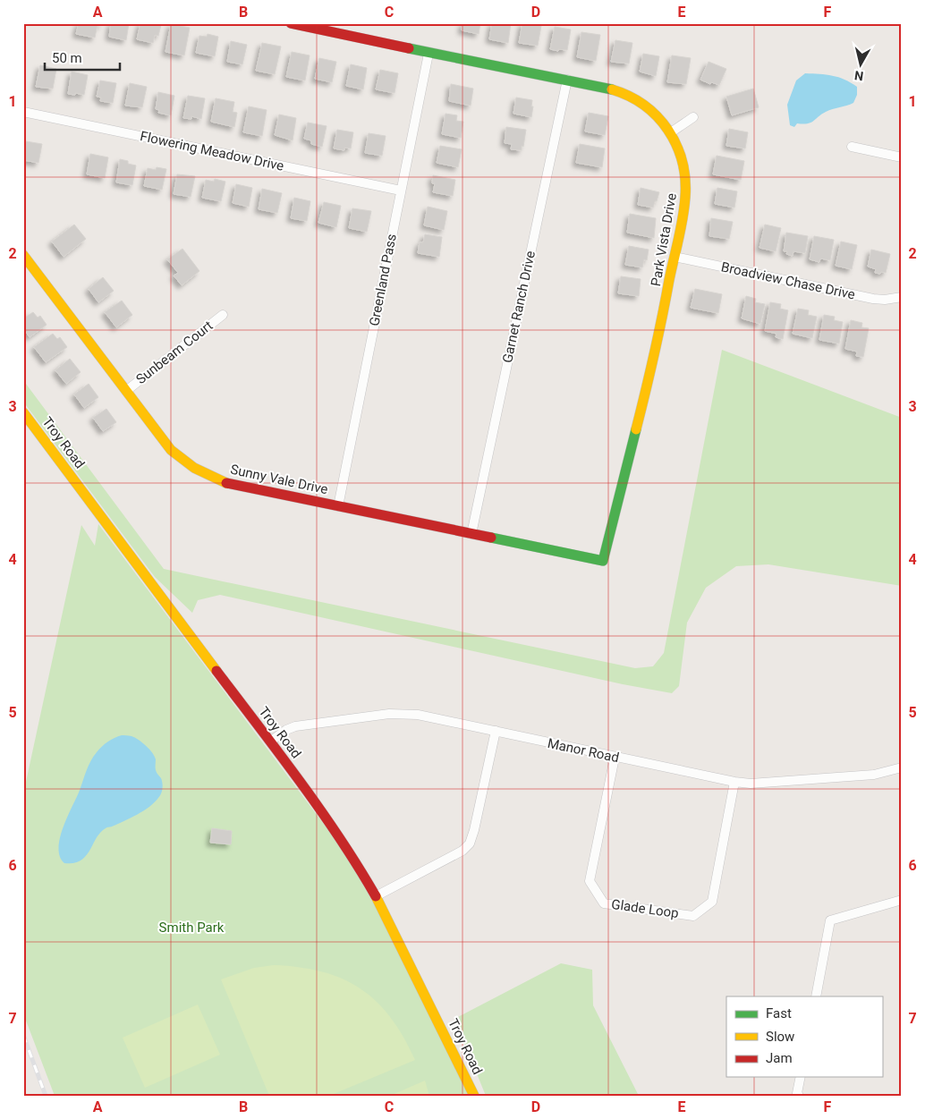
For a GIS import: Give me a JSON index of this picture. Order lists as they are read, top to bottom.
{
  "streets": {
    "street": [
      "Flowering Meadow Drive",
      "Park Vista Drive",
      "Greenland Pass",
      "Broadview Chase Drive",
      "Garnet Ranch Drive",
      "Sunbeam Court",
      "Troy Road",
      "Sunny Vale Drive",
      "Manor Road",
      "Glade Loop"
    ]
  },
  "crossings": [
    ["Flowering Meadow Drive", "Greenland Pass"],
    ["Park Vista Drive", "Greenland Pass"],
    ["Park Vista Drive", "Broadview Chase Drive"],
    ["Park Vista Drive", "Garnet Ranch Drive"],
    ["Park Vista Drive", "Sunny Vale Drive"],
    ["Greenland Pass", "Sunny Vale Drive"],
    ["Garnet Ranch Drive", "Sunny Vale Drive"],
    ["Sunbeam Court", "Sunny Vale Drive"],
    ["Troy Road", "Manor Road"],
    ["Manor Road", "Glade Loop"]
  ],
  "parks": ["Smith Park"],
  "legend": ["Fast", "Slow", "Jam"],
  "scale_bar": "50 m",
  "north": "bottom",
  "grid": {
    "columns": [
      "A",
      "B",
      "C",
      "D",
      "E",
      "F"
    ],
    "rows": [
      "1",
      "2",
      "3",
      "4",
      "5",
      "6",
      "7"
    ]
  }
}
